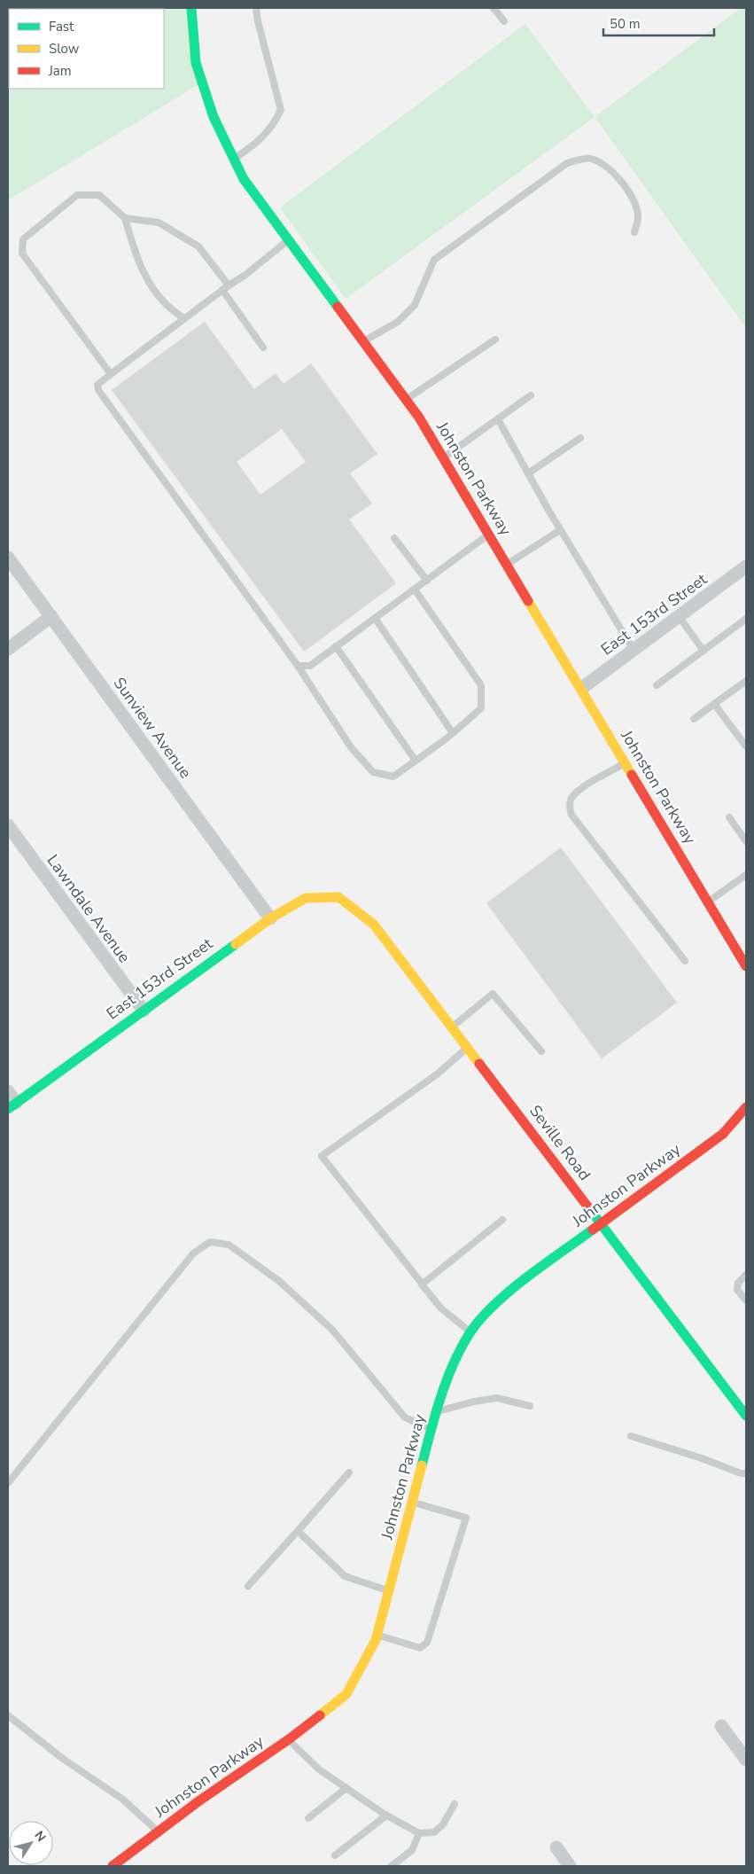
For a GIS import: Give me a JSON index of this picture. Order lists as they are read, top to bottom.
{
  "streets": {
    "street": [
      "Johnston Parkway",
      "East 153rd Street",
      "Sunview Avenue",
      "Lawndale Avenue",
      "Seville Road"
    ]
  },
  "crossings": [
    ["Johnston Parkway", "East 153rd Street"],
    ["Johnston Parkway", "Seville Road"],
    ["East 153rd Street", "Sunview Avenue"],
    ["East 153rd Street", "Lawndale Avenue"],
    ["East 153rd Street", "Seville Road"]
  ],
  "legend": ["Fast", "Slow", "Jam"],
  "scale_bar": "50 m",
  "north": "top right"
}
